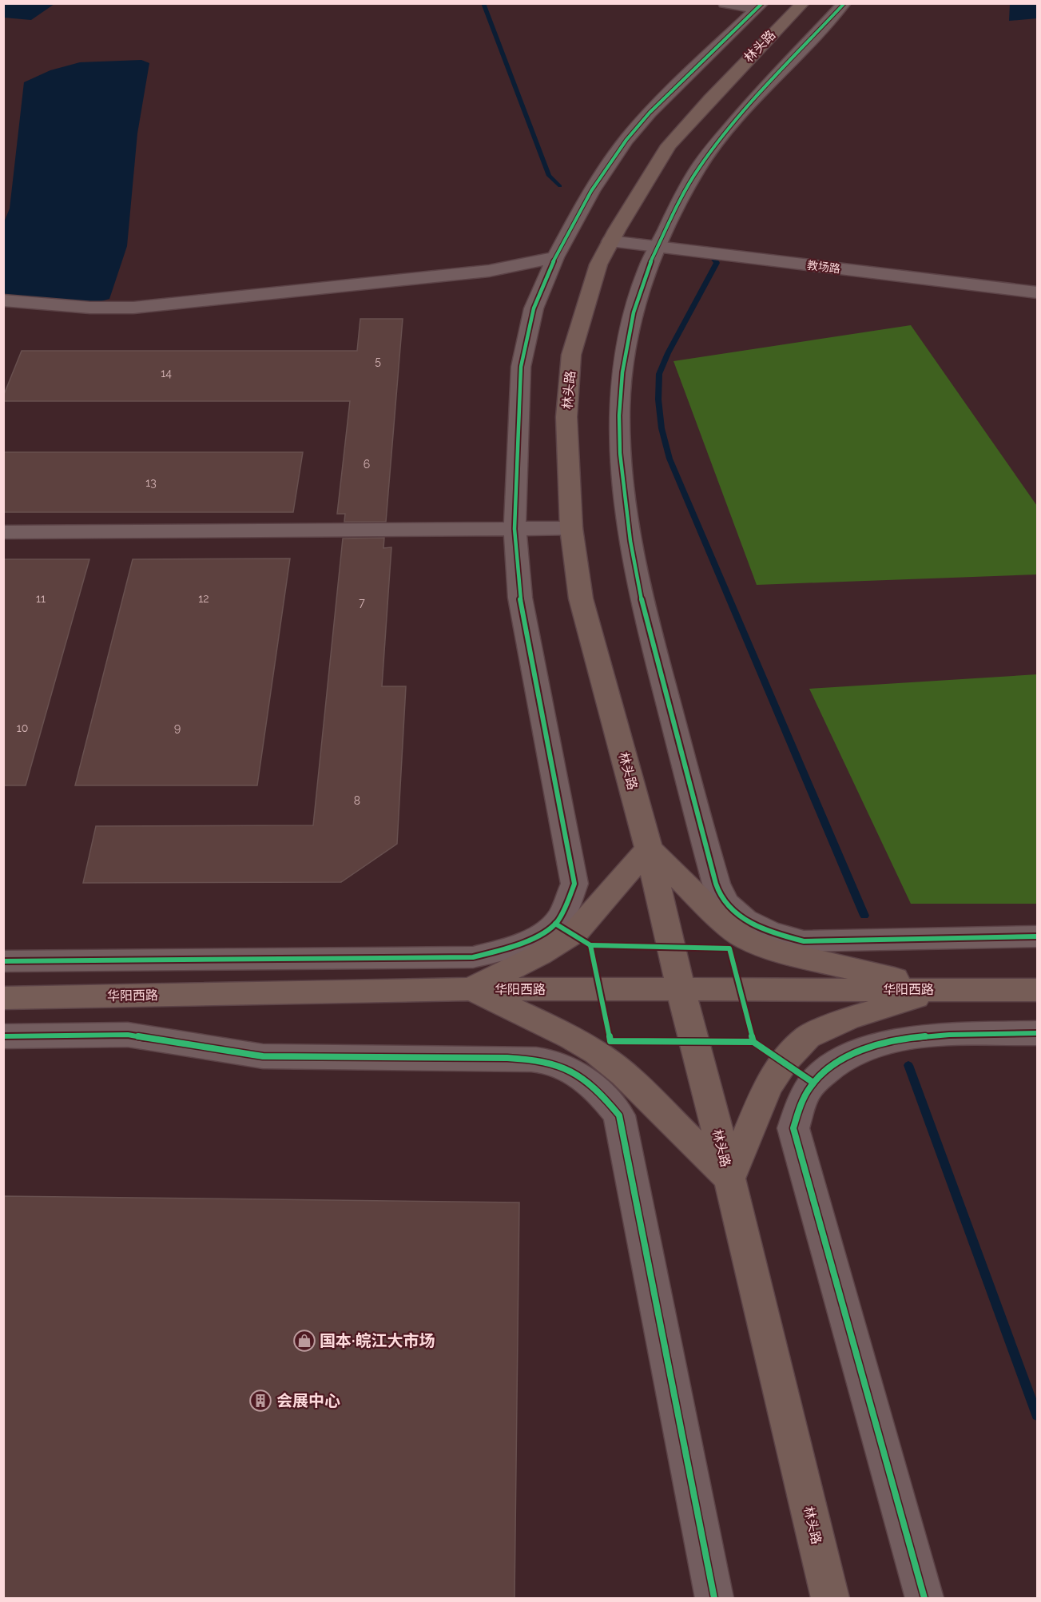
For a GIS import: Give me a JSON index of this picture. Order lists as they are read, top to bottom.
{
  "streets": {
    "main road": ["林头路", "华阳西路"],
    "street": ["教场路"]
  },
  "crossings": [
    ["林头路", "教场路"],
    ["林头路", "华阳西路"]
  ],
  "places": {
    "shop": ["国本·皖江大市场"],
    "building": ["会展中心"]
  },
  "house_numbers": [
    "5",
    "14",
    "6",
    "13",
    "11",
    "12",
    "7",
    "10",
    "9",
    "8"
  ]
}
